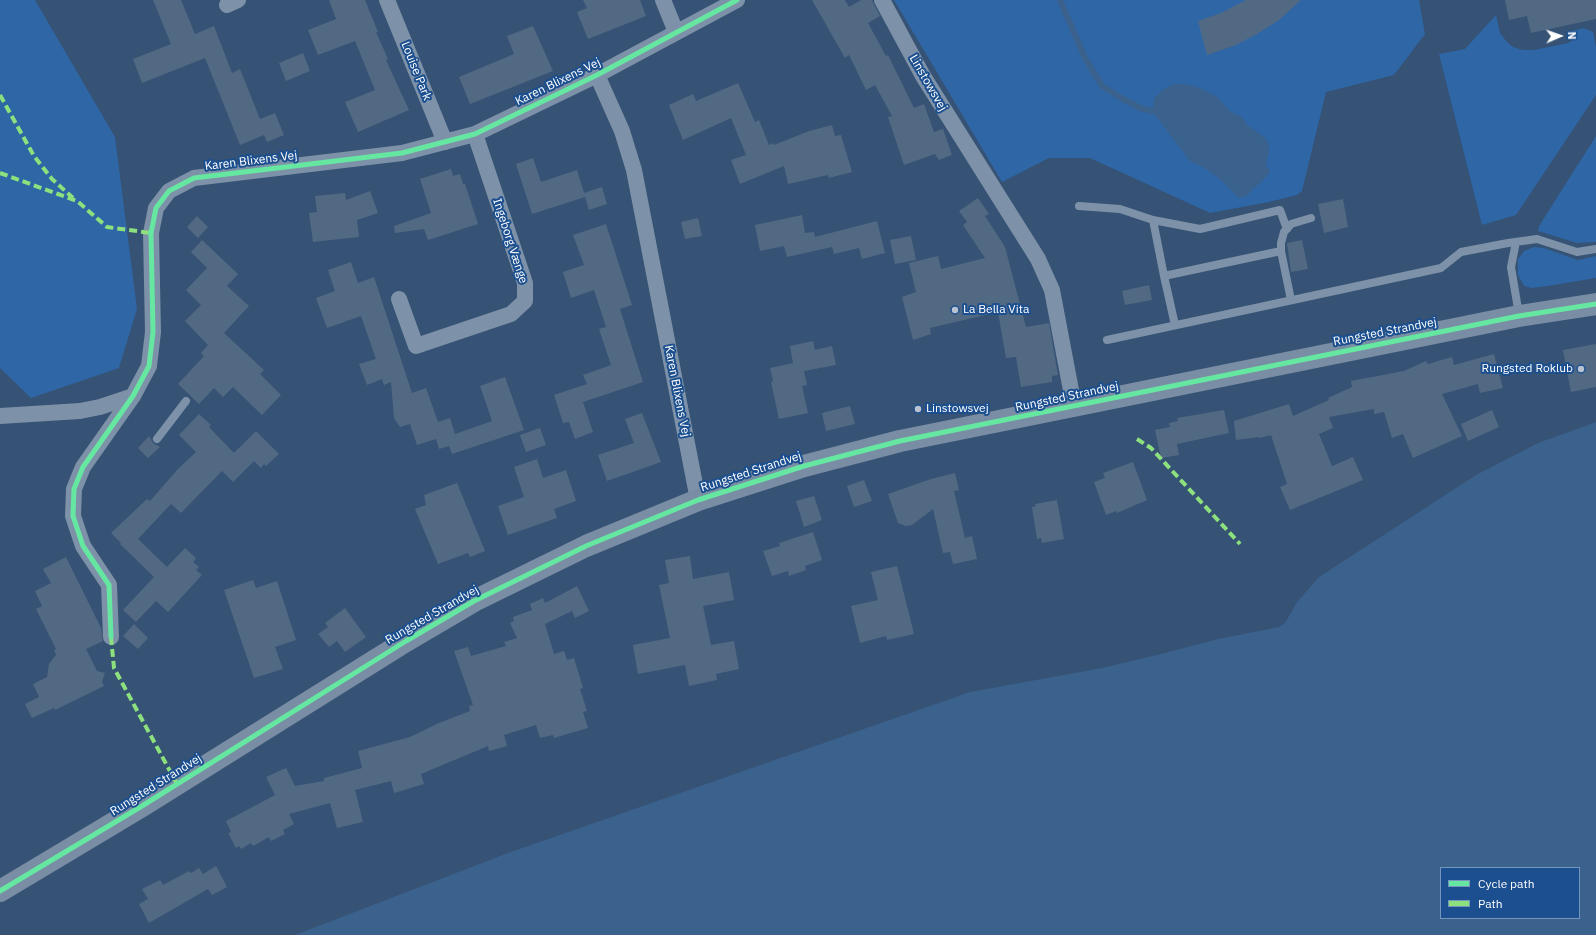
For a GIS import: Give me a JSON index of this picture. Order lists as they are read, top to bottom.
{
  "streets": {
    "main road": ["Rungsted Strandvej"],
    "street": [
      "Louise Park",
      "Karen Blixens Vej",
      "Linstowsvej",
      "Ingeborg Vænge"
    ]
  },
  "crossings": [
    ["Louise Park", "Karen Blixens Vej"],
    ["Karen Blixens Vej", "Ingeborg Vænge"],
    ["Karen Blixens Vej", "Rungsted Strandvej"],
    ["Linstowsvej", "Rungsted Strandvej"]
  ],
  "places": ["La Bella Vita", "Rungsted Roklub", "Linstowsvej"],
  "legend": ["Cycle path", "Path"],
  "north": "right"
}
